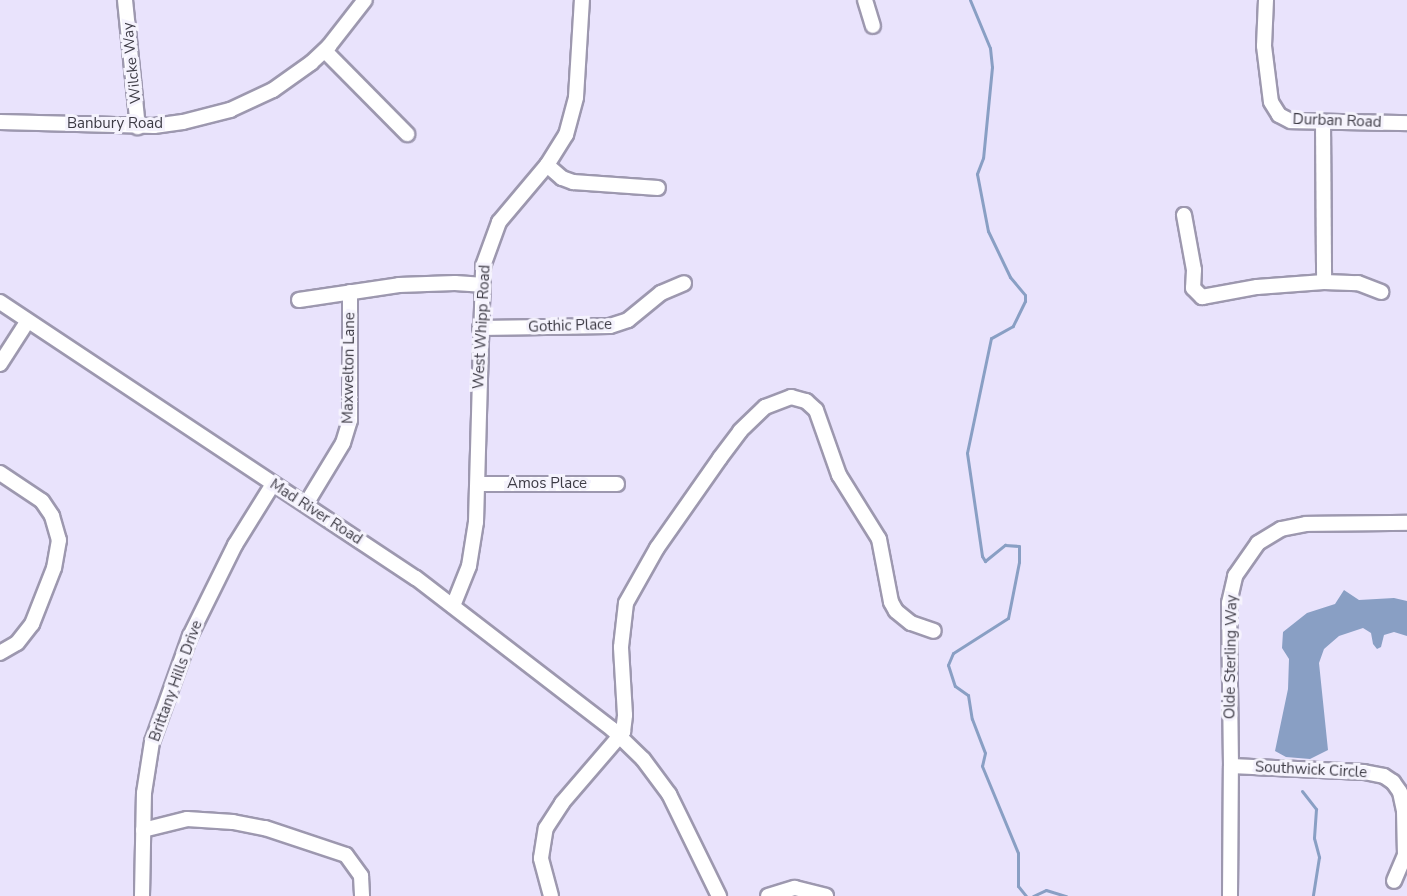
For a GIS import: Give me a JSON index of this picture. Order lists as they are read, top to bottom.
{
  "streets": {
    "street": [
      "Wilcke Way",
      "Durban Road",
      "Banbury Road",
      "Gothic Place",
      "West Whipp Road",
      "Maxwelton Lane",
      "Amos Place",
      "Mad River Road",
      "Olde Sterling Way",
      "Brittany Hills Drive",
      "Southwick Circle"
    ]
  },
  "crossings": [
    ["Wilcke Way", "Banbury Road"],
    ["Gothic Place", "West Whipp Road"],
    ["West Whipp Road", "Amos Place"],
    ["West Whipp Road", "Mad River Road"],
    ["Maxwelton Lane", "Mad River Road"],
    ["Mad River Road", "Brittany Hills Drive"],
    ["Olde Sterling Way", "Southwick Circle"]
  ]
}
